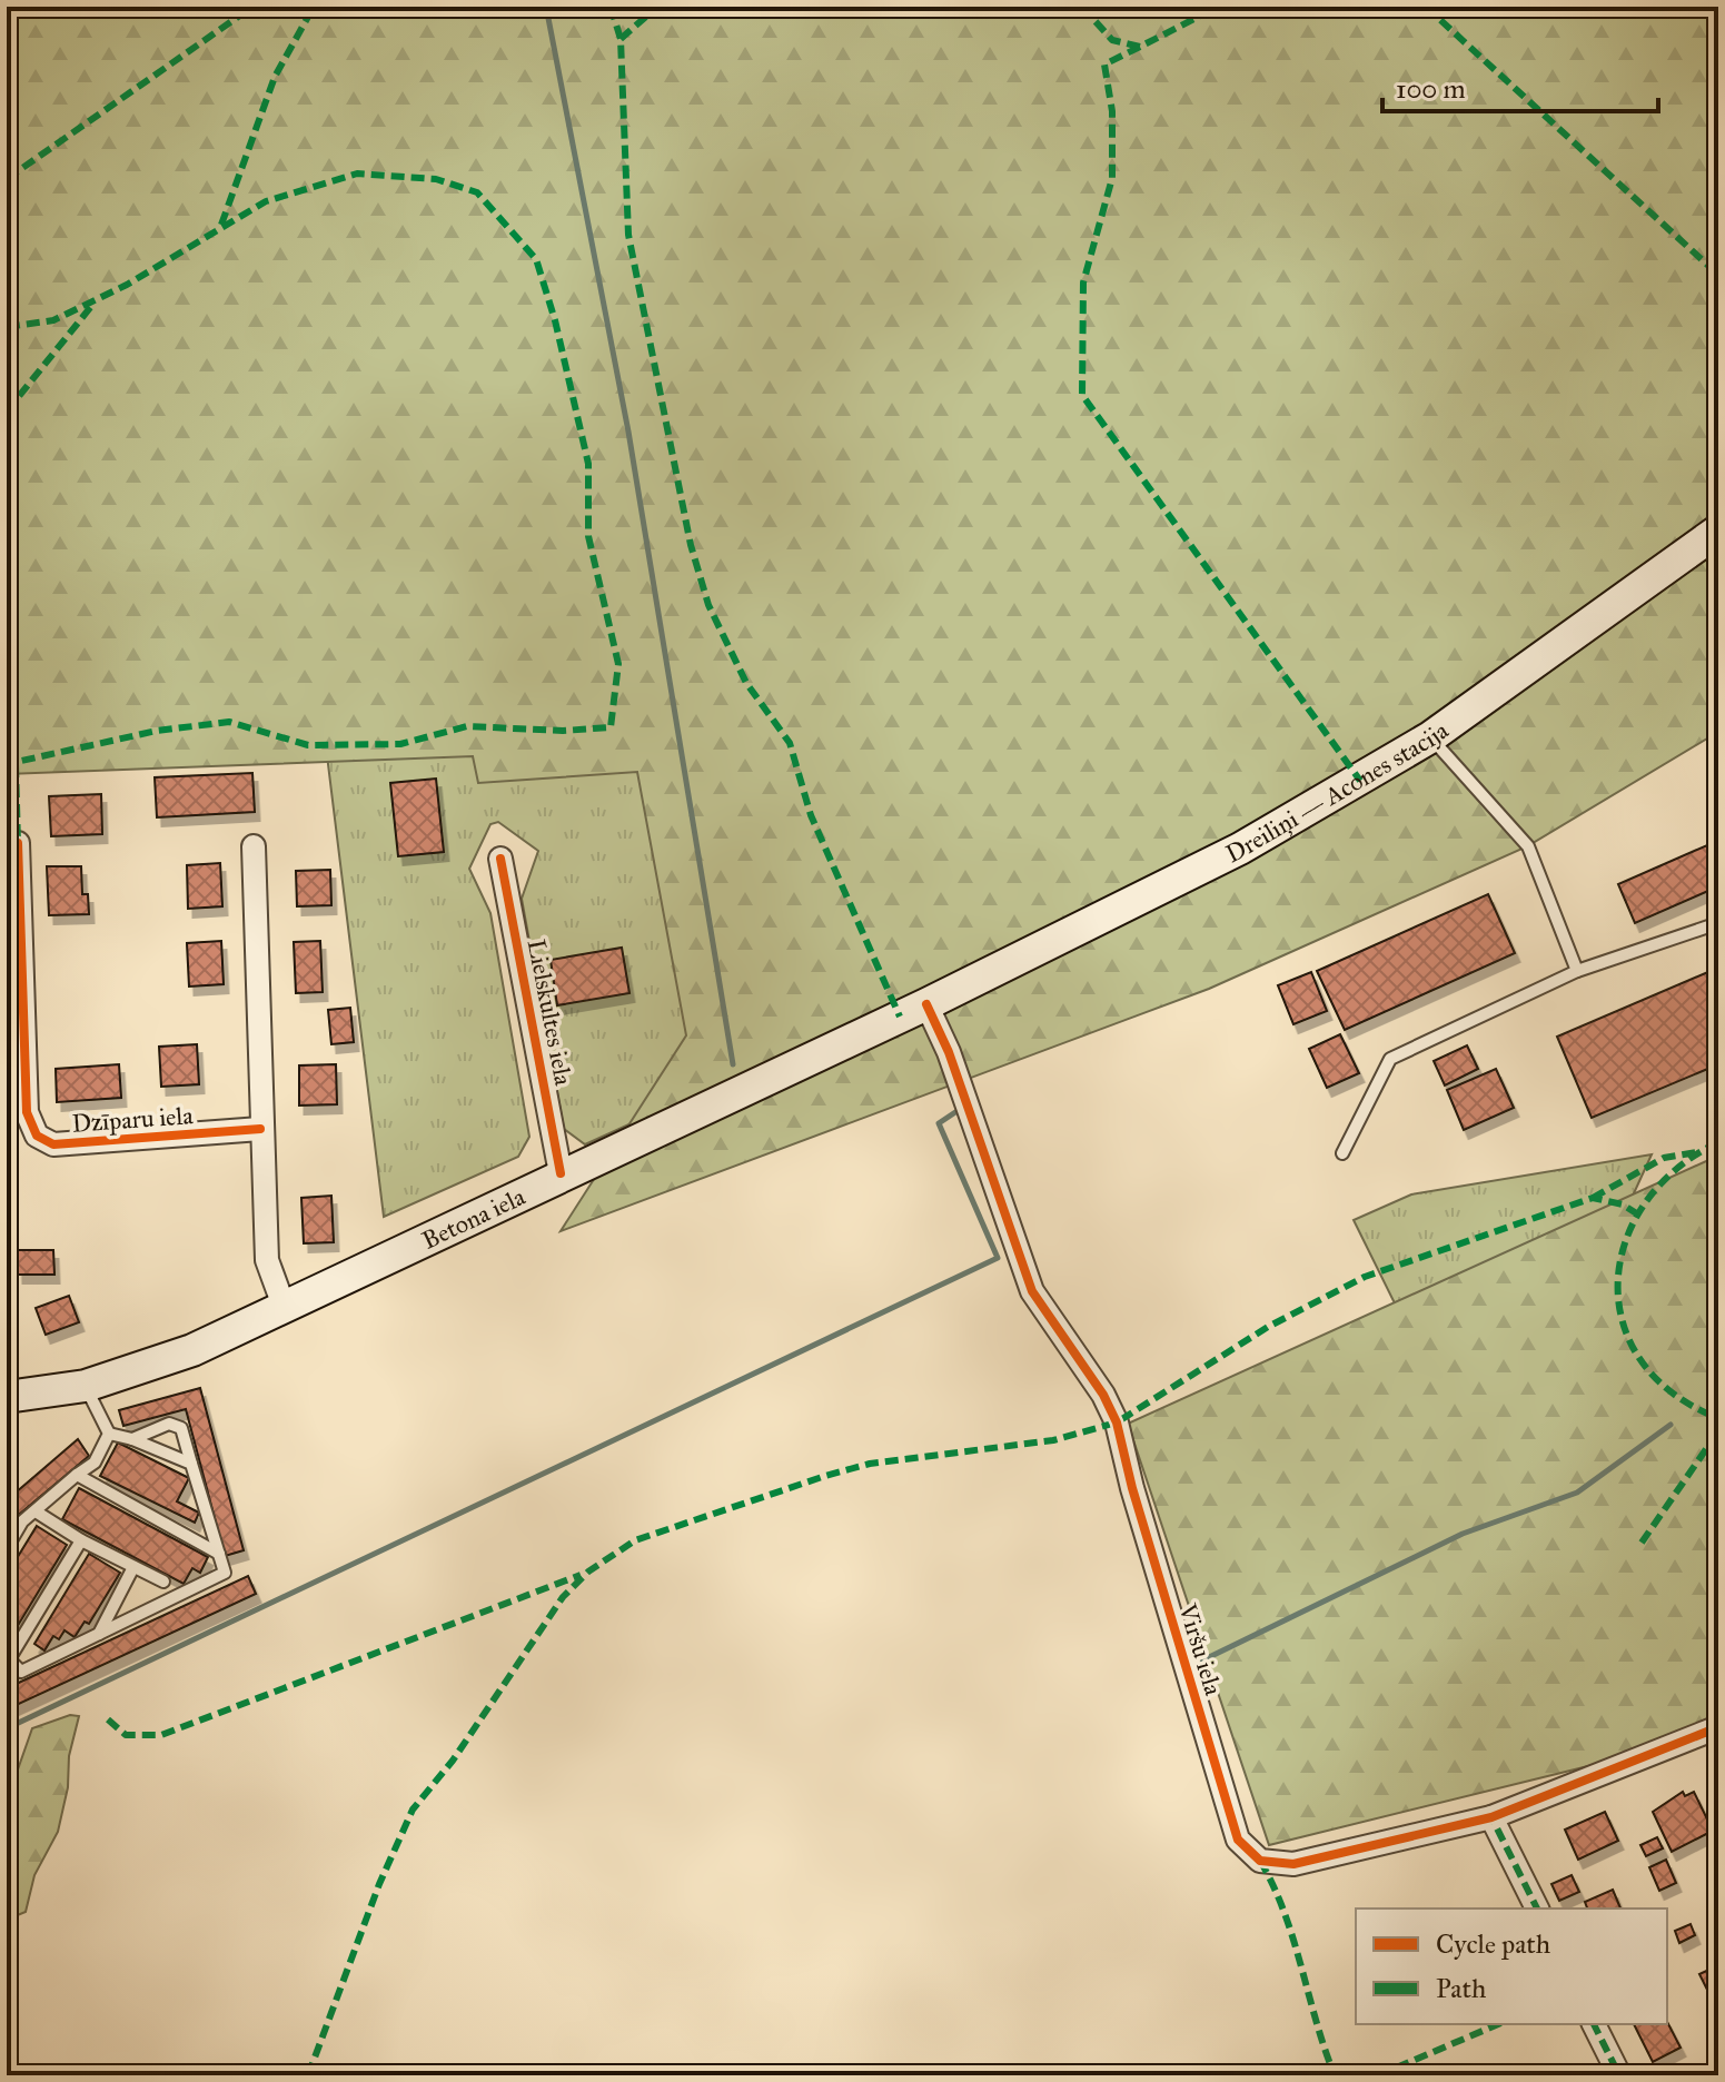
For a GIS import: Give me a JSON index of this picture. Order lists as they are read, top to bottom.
{
  "streets": {
    "main road": ["Dreiliņi — Acones stacija", "Betona iela"],
    "street": ["Lielskultes iela", "Dzīparu iela", "Viršu iela"]
  },
  "crossings": [
    ["Dreiliņi — Acones stacija", "Betona iela"],
    ["Dreiliņi — Acones stacija", "Viršu iela"],
    ["Lielskultes iela", "Betona iela"],
    ["Betona iela", "Viršu iela"]
  ],
  "legend": ["Cycle path", "Path"],
  "scale_bar": "100 m"
}
